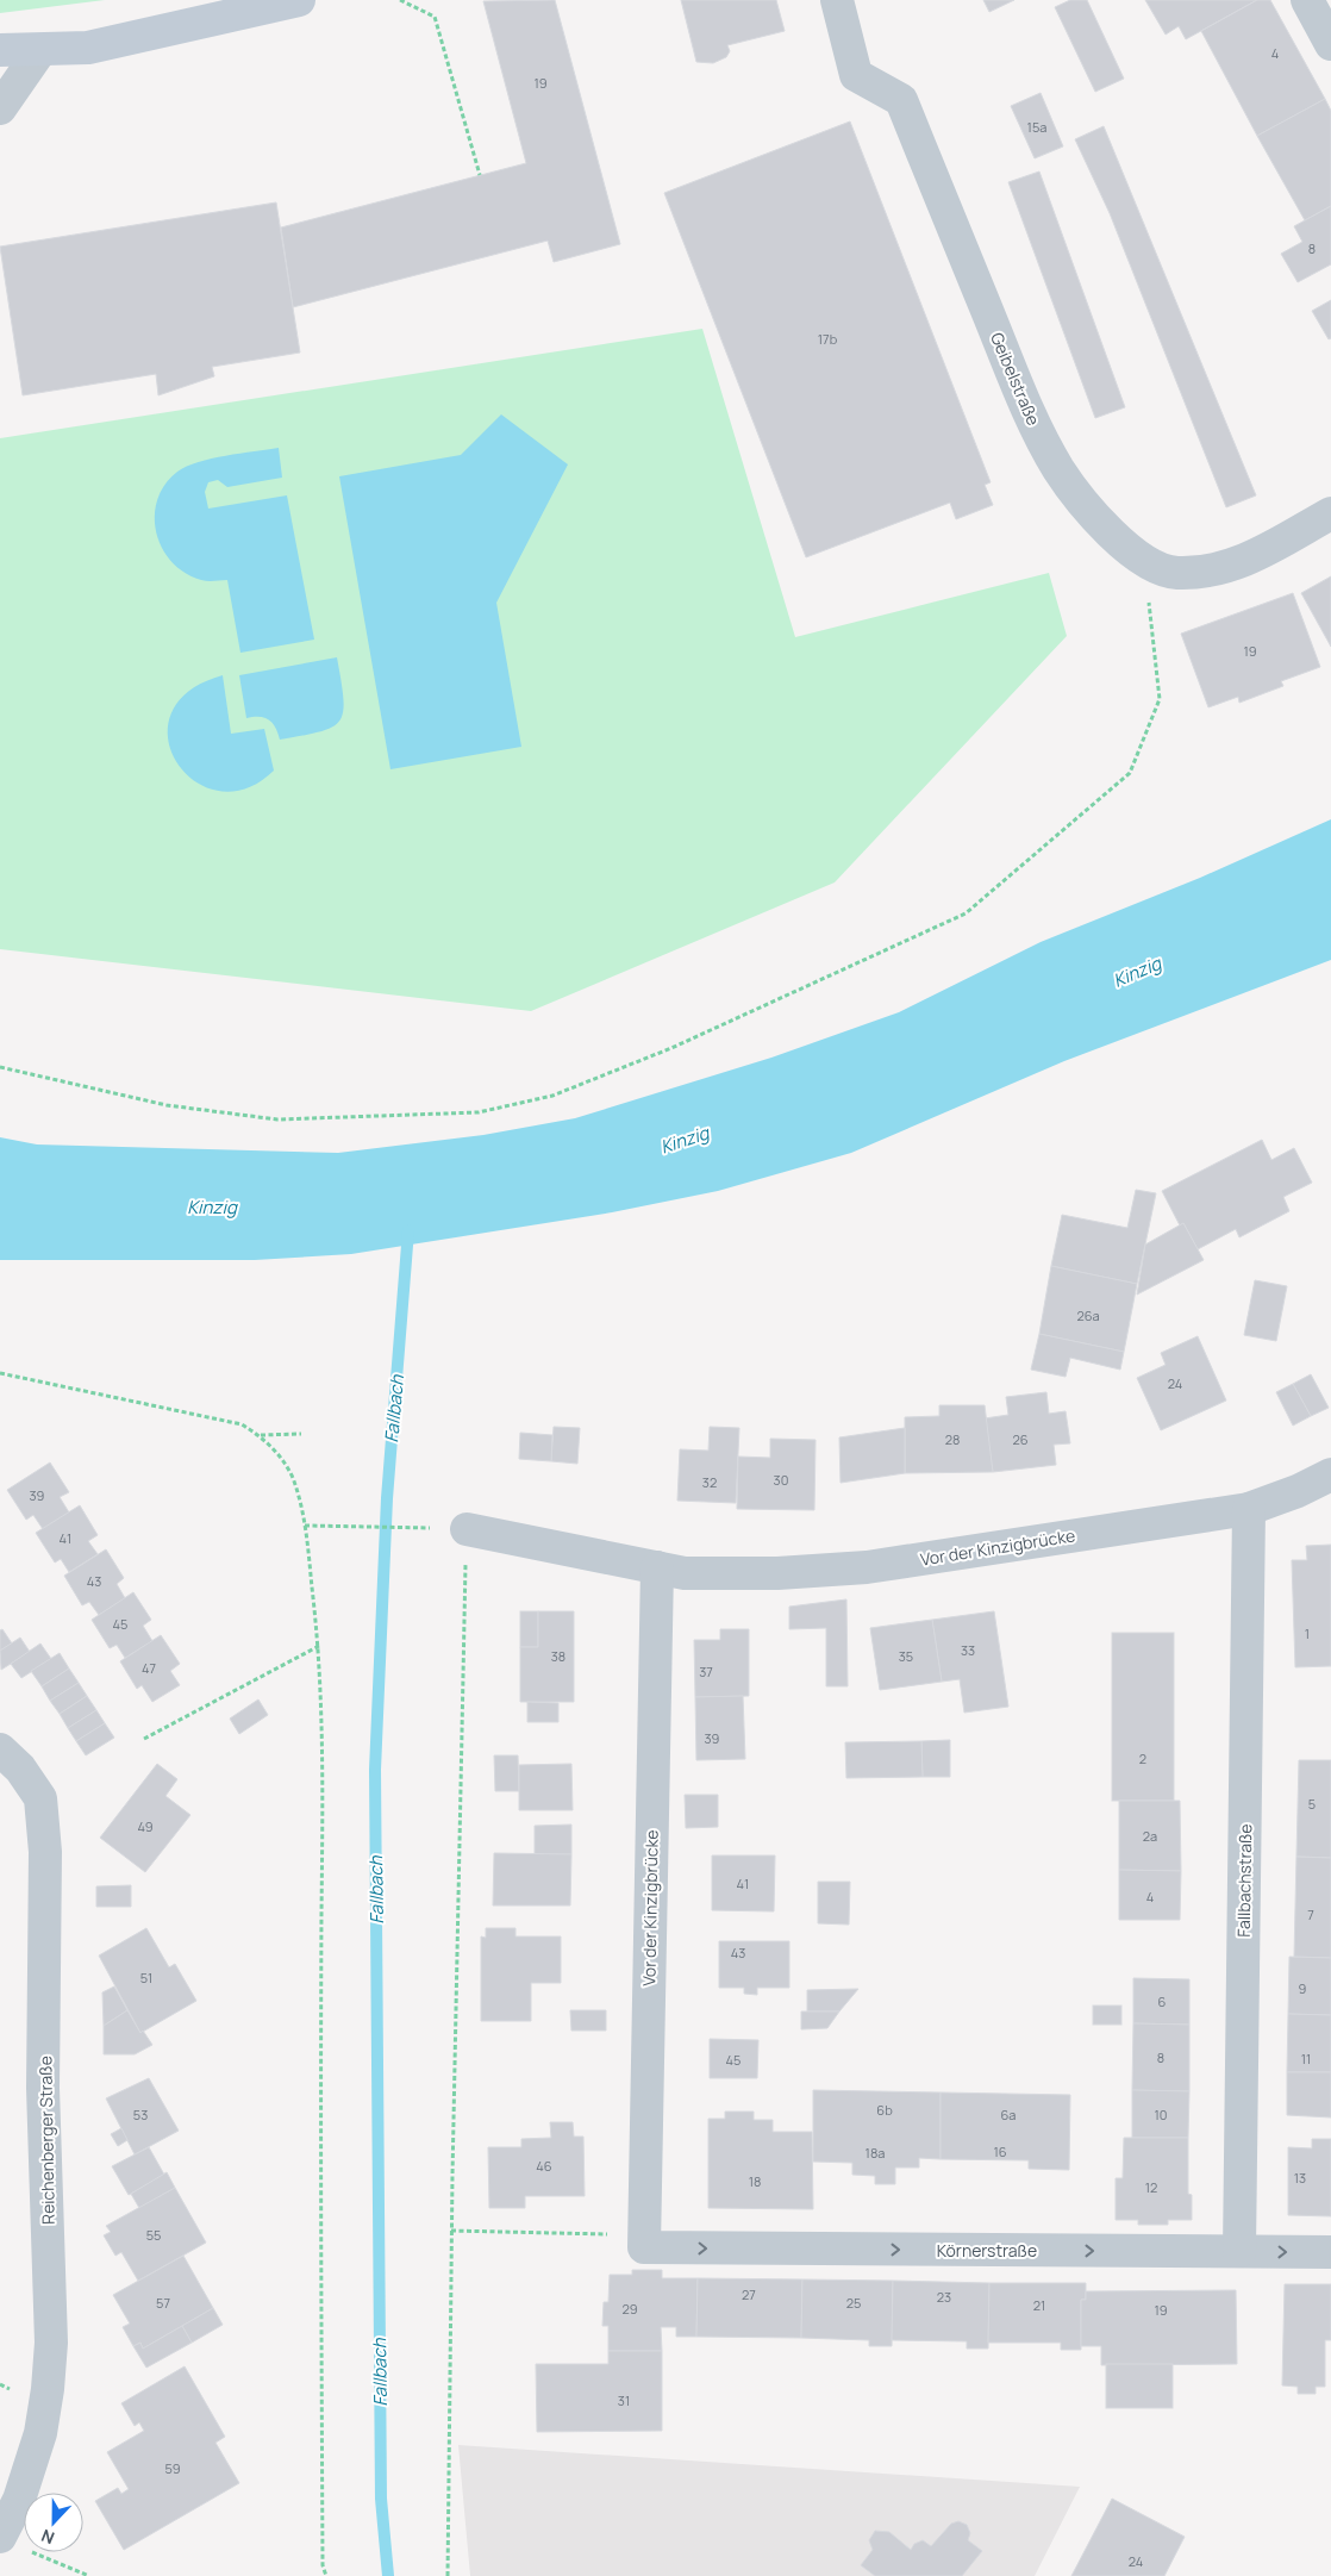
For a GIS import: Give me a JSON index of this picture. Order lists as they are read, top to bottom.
{
  "streets": {
    "street": [
      "Geibelstraße",
      "Vor der Kinzigbrücke",
      "Fallbachstraße",
      "Reichenberger Straße",
      "Körnerstraße"
    ]
  },
  "crossings": [
    ["Vor der Kinzigbrücke", "Fallbachstraße"],
    ["Vor der Kinzigbrücke", "Körnerstraße"],
    ["Fallbachstraße", "Körnerstraße"]
  ],
  "one_way": ["Körnerstraße"],
  "water": ["Kinzig", "Fallbach"],
  "house_numbers": [
    "4",
    "19",
    "15a",
    "8",
    "17b",
    "19",
    "26a",
    "24",
    "28",
    "26",
    "30",
    "32",
    "39",
    "41",
    "43",
    "45",
    "1",
    "33",
    "38",
    "35",
    "47",
    "37",
    "39",
    "2",
    "5",
    "49",
    "2a",
    "41",
    "4",
    "7",
    "43",
    "51",
    "9",
    "6",
    "8",
    "11",
    "45",
    "6b",
    "53",
    "6a",
    "10",
    "16",
    "18a",
    "46",
    "13",
    "18",
    "12",
    "55",
    "27",
    "23",
    "57",
    "25",
    "21",
    "29",
    "19",
    "31",
    "59",
    "24"
  ],
  "north": "bottom"
}
